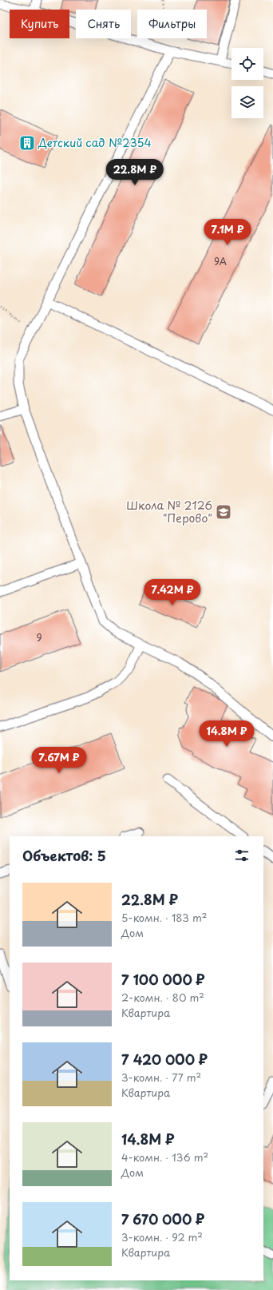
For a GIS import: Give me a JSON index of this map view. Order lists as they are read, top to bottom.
{
  "places": {
    "building": ["Детский сад №2354"],
    "school or university": ["Школа № 2126 \"Перово\""]
  },
  "house_numbers": ["9А", "9"],
  "page": {
    "chip": ["Купить", "Снять", "Фильтры"],
    "price": [
      "22.8M ₽",
      "7.1M ₽",
      "7.42M ₽",
      "14.8M ₽",
      "7.67M ₽"
    ],
    "heading": "Объектов: 5",
    "list": [
      {
        "name": "22.8M ₽",
        "note": "5-комн. · 183 m² · Дом"
      },
      {
        "name": "7 100 000 ₽",
        "note": "2-комн. · 80 m² · Квартира"
      },
      {
        "name": "7 420 000 ₽",
        "note": "3-комн. · 77 m² · Квартира"
      },
      {
        "name": "14.8M ₽",
        "note": "4-комн. · 136 m² · Дом"
      },
      {
        "name": "7 670 000 ₽",
        "note": "3-комн. · 92 m² · Квартира"
      }
    ]
  }
}
